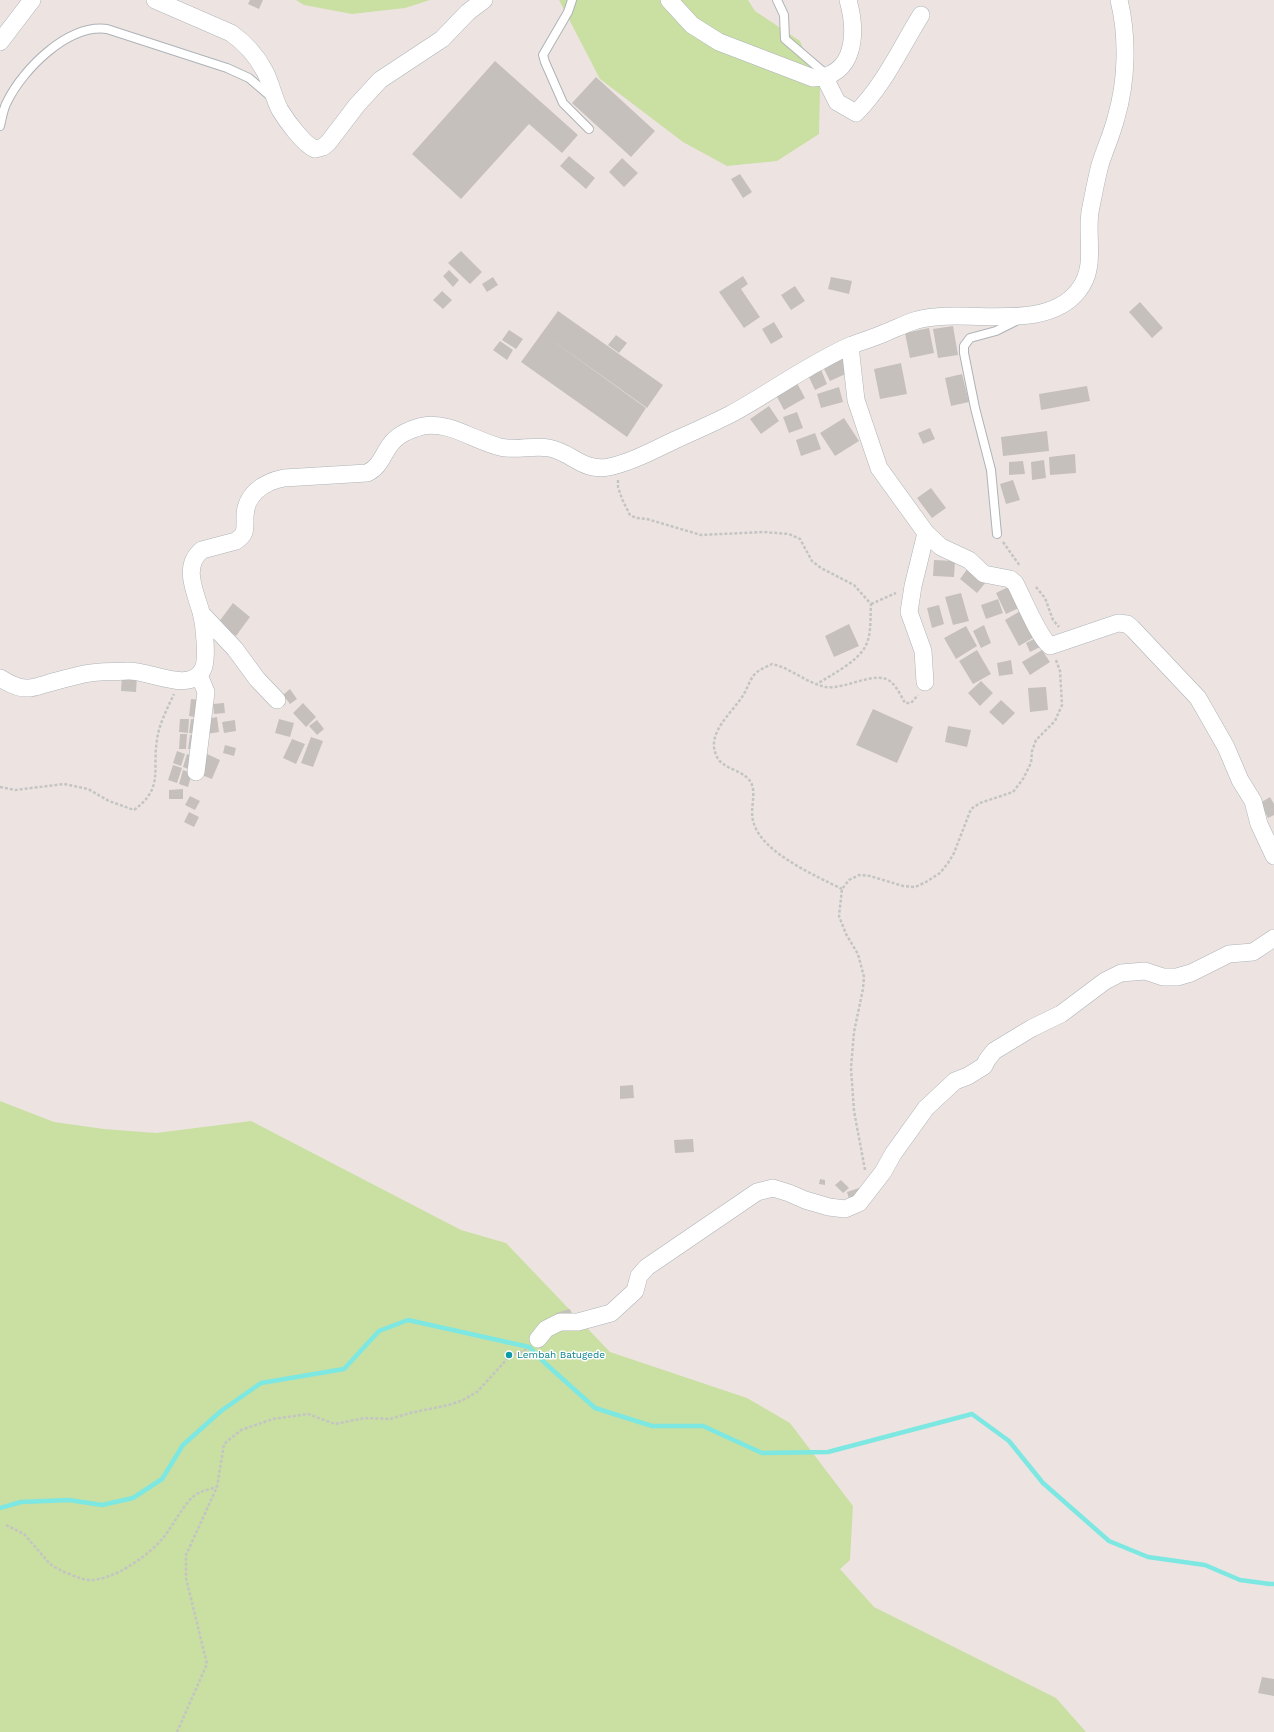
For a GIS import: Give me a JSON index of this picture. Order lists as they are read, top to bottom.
{
  "places": ["Lembah Batugede"]
}
